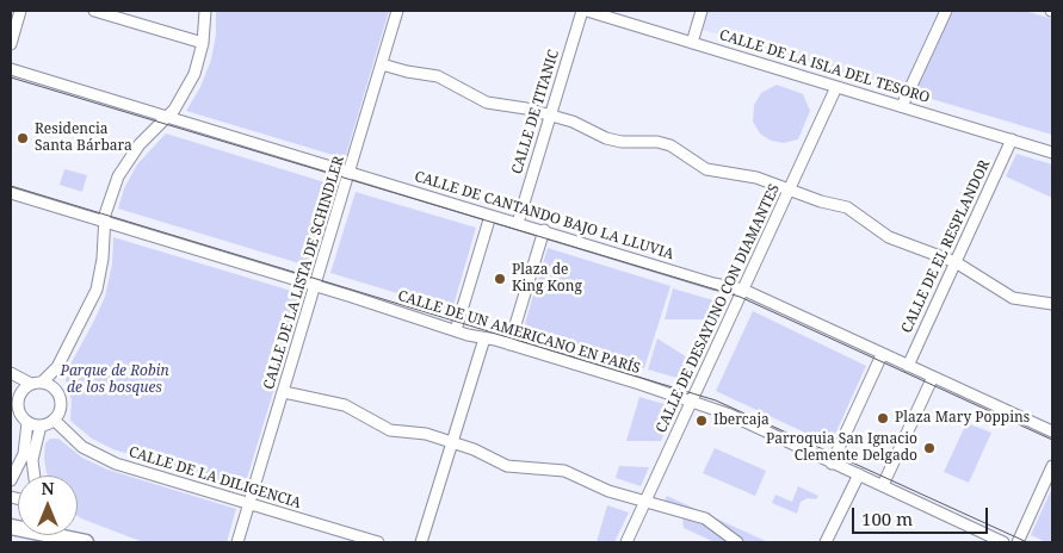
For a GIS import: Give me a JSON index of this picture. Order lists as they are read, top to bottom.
{
  "streets": {
    "street": [
      "CALLE DE LA ISLA DEL TESORO",
      "CALLE DE TITANIC",
      "CALLE DE CANTANDO BAJO LA LLUVIA",
      "CALLE DE EL RESPLANDOR",
      "CALLE DE LA LISTA DE SCHINDLER",
      "CALLE DE DESAYUNO CON DIAMANTES",
      "CALLE DE UN AMERICANO EN PARÍS",
      "CALLE DE LA DILIGENCIA"
    ]
  },
  "crossings": [
    ["CALLE DE LA ISLA DEL TESORO", "CALLE DE EL RESPLANDOR"],
    ["CALLE DE LA ISLA DEL TESORO", "CALLE DE DESAYUNO CON DIAMANTES"],
    ["CALLE DE TITANIC", "CALLE DE CANTANDO BAJO LA LLUVIA"],
    ["CALLE DE CANTANDO BAJO LA LLUVIA", "CALLE DE EL RESPLANDOR"],
    ["CALLE DE CANTANDO BAJO LA LLUVIA", "CALLE DE LA LISTA DE SCHINDLER"],
    ["CALLE DE CANTANDO BAJO LA LLUVIA", "CALLE DE DESAYUNO CON DIAMANTES"],
    ["CALLE DE LA LISTA DE SCHINDLER", "CALLE DE UN AMERICANO EN PARÍS"],
    ["CALLE DE LA LISTA DE SCHINDLER", "CALLE DE LA DILIGENCIA"],
    ["CALLE DE DESAYUNO CON DIAMANTES", "CALLE DE UN AMERICANO EN PARÍS"]
  ],
  "parks": ["Parque de Robin de los bosques"],
  "places": [
    "Residencia Santa Bárbara",
    "Plaza de King Kong",
    "Plaza Mary Poppins",
    "Ibercaja",
    "Parroquia San Ignacio Clemente Delgado"
  ],
  "scale_bar": "100 m",
  "north": "top"
}
